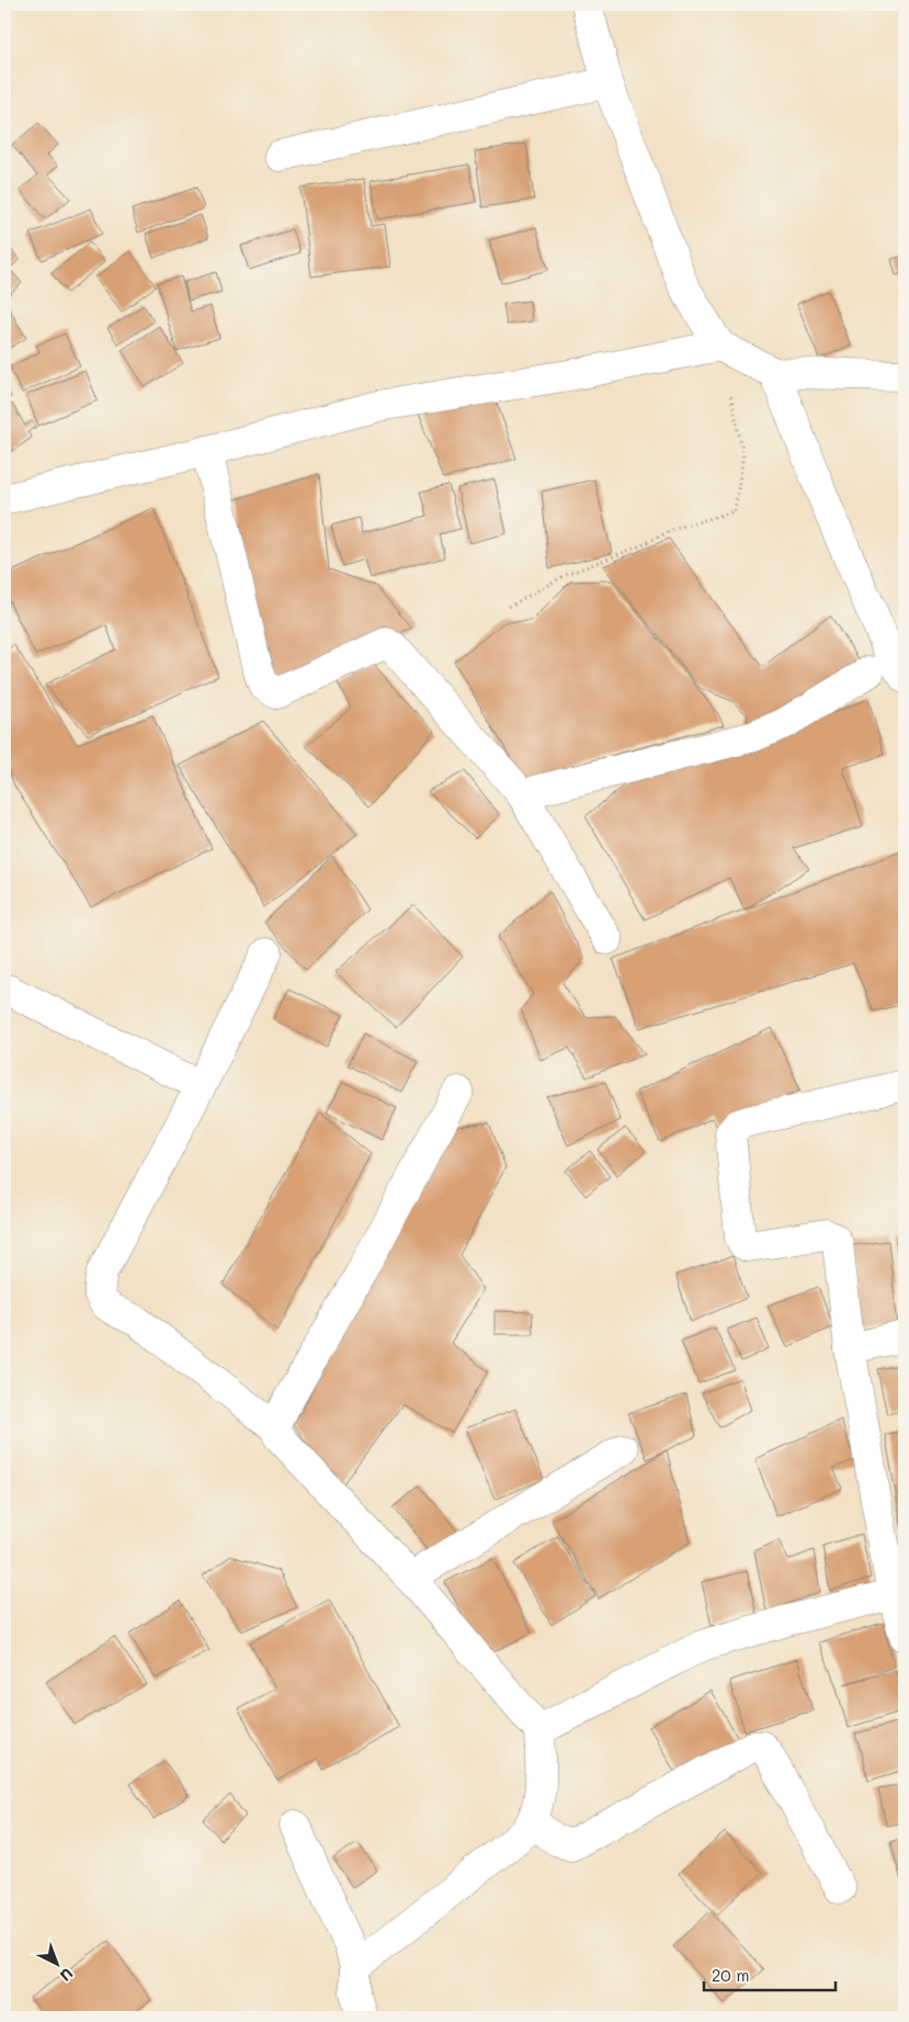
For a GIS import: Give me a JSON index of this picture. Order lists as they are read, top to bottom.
{
  "scale_bar": "20 m",
  "north": "bottom right"
}
